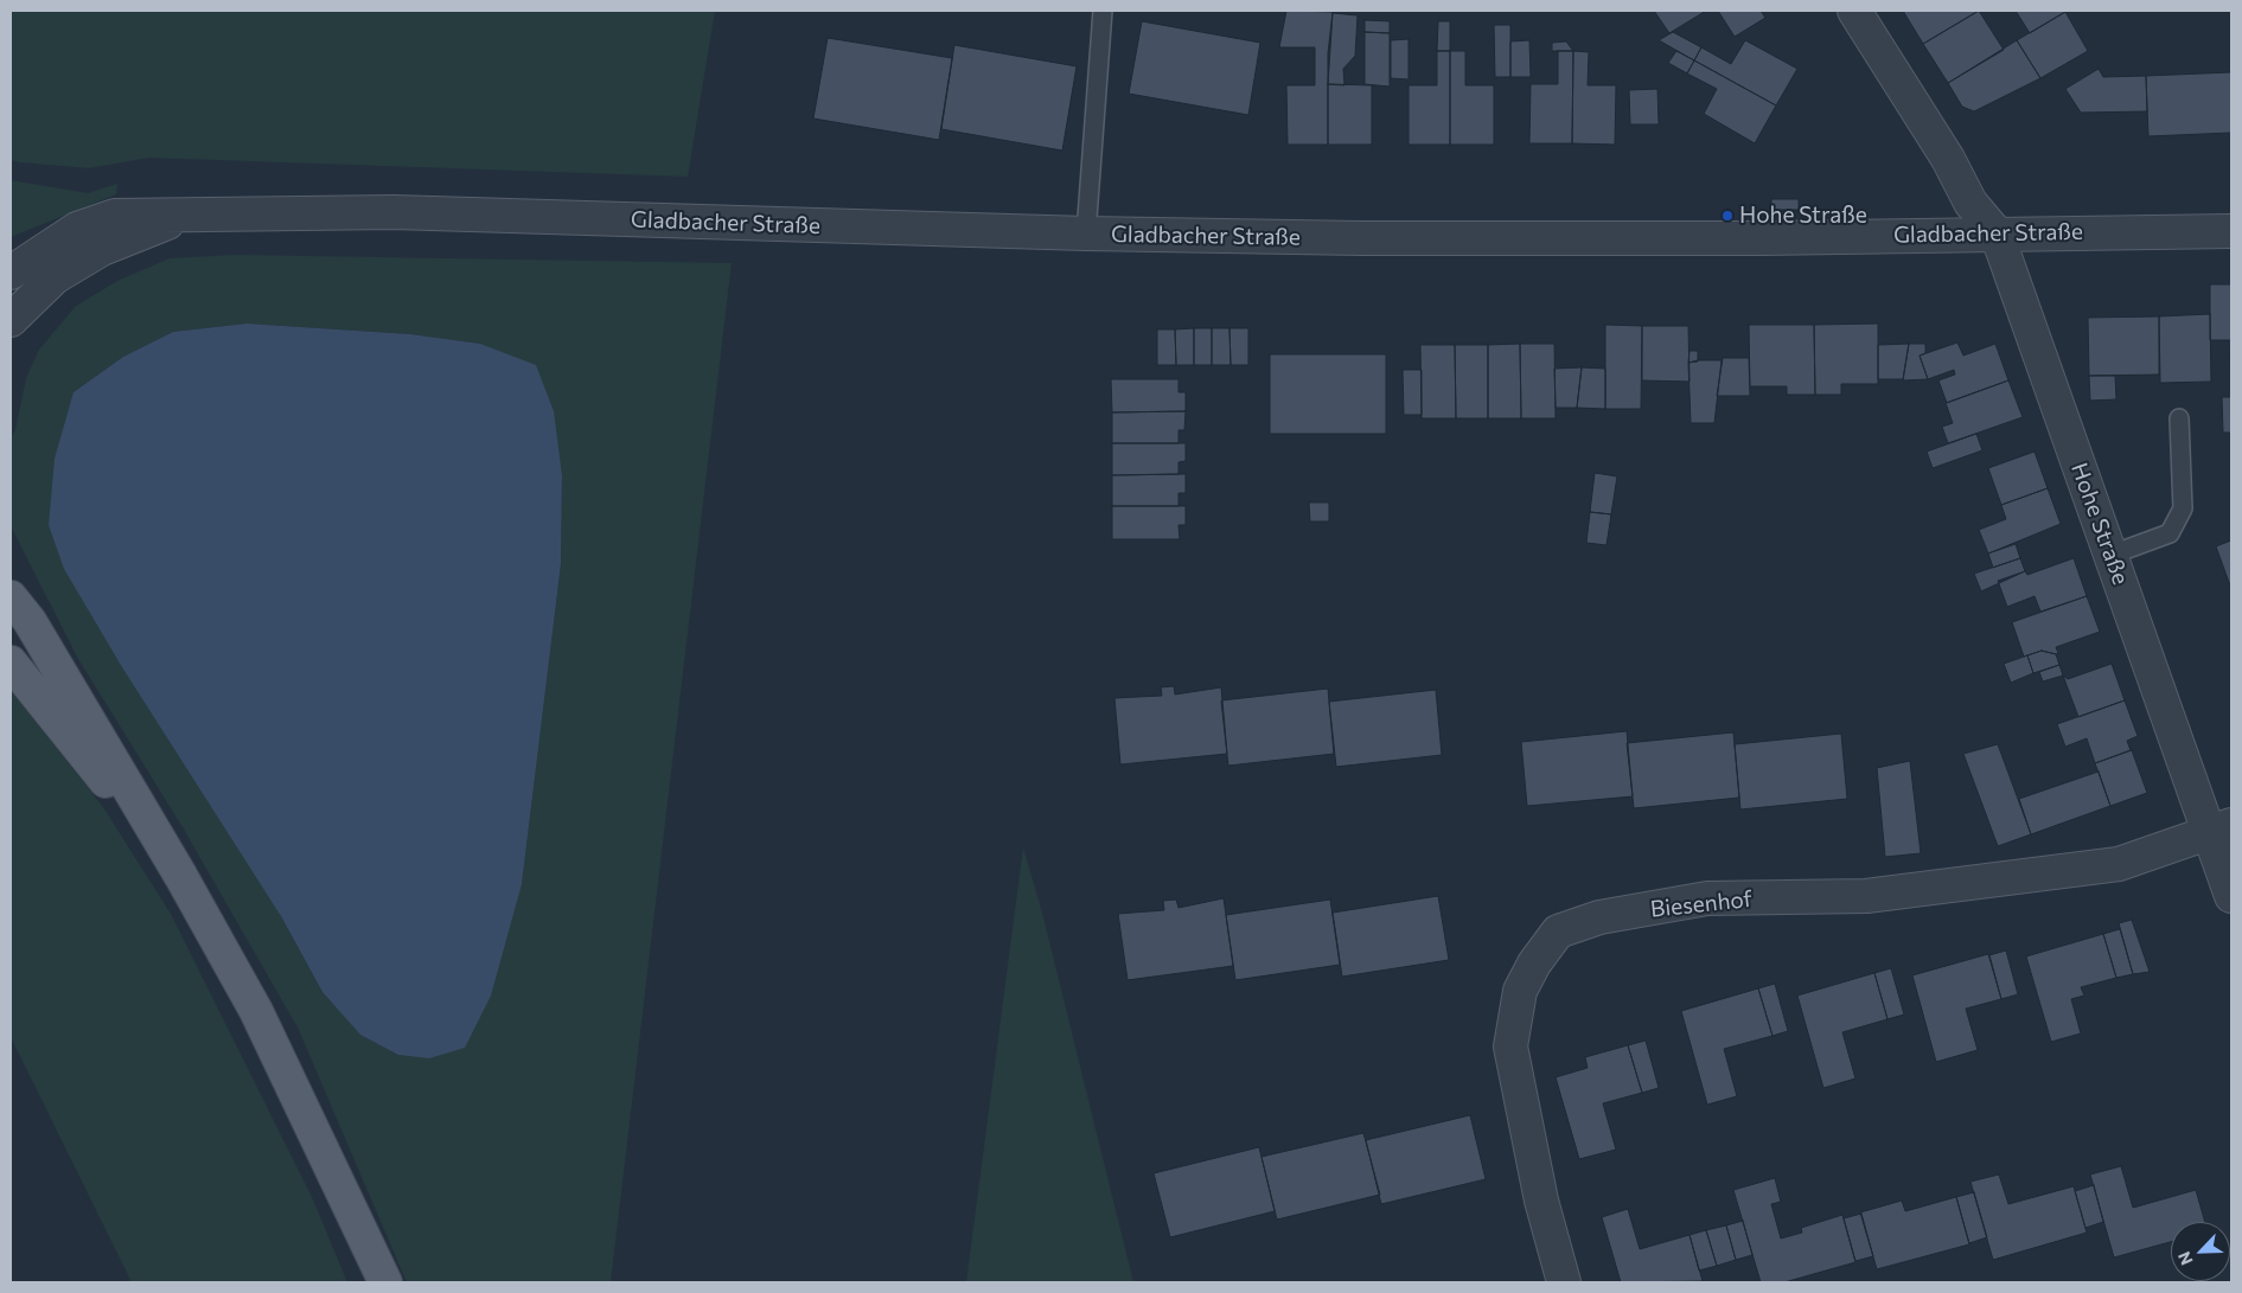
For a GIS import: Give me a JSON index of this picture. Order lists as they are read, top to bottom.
{
  "streets": {
    "street": ["Gladbacher Straße", "Hohe Straße", "Biesenhof"]
  },
  "crossings": [
    ["Gladbacher Straße", "Hohe Straße"],
    ["Hohe Straße", "Biesenhof"]
  ],
  "places": ["Hohe Straße"],
  "north": "bottom left"
}
